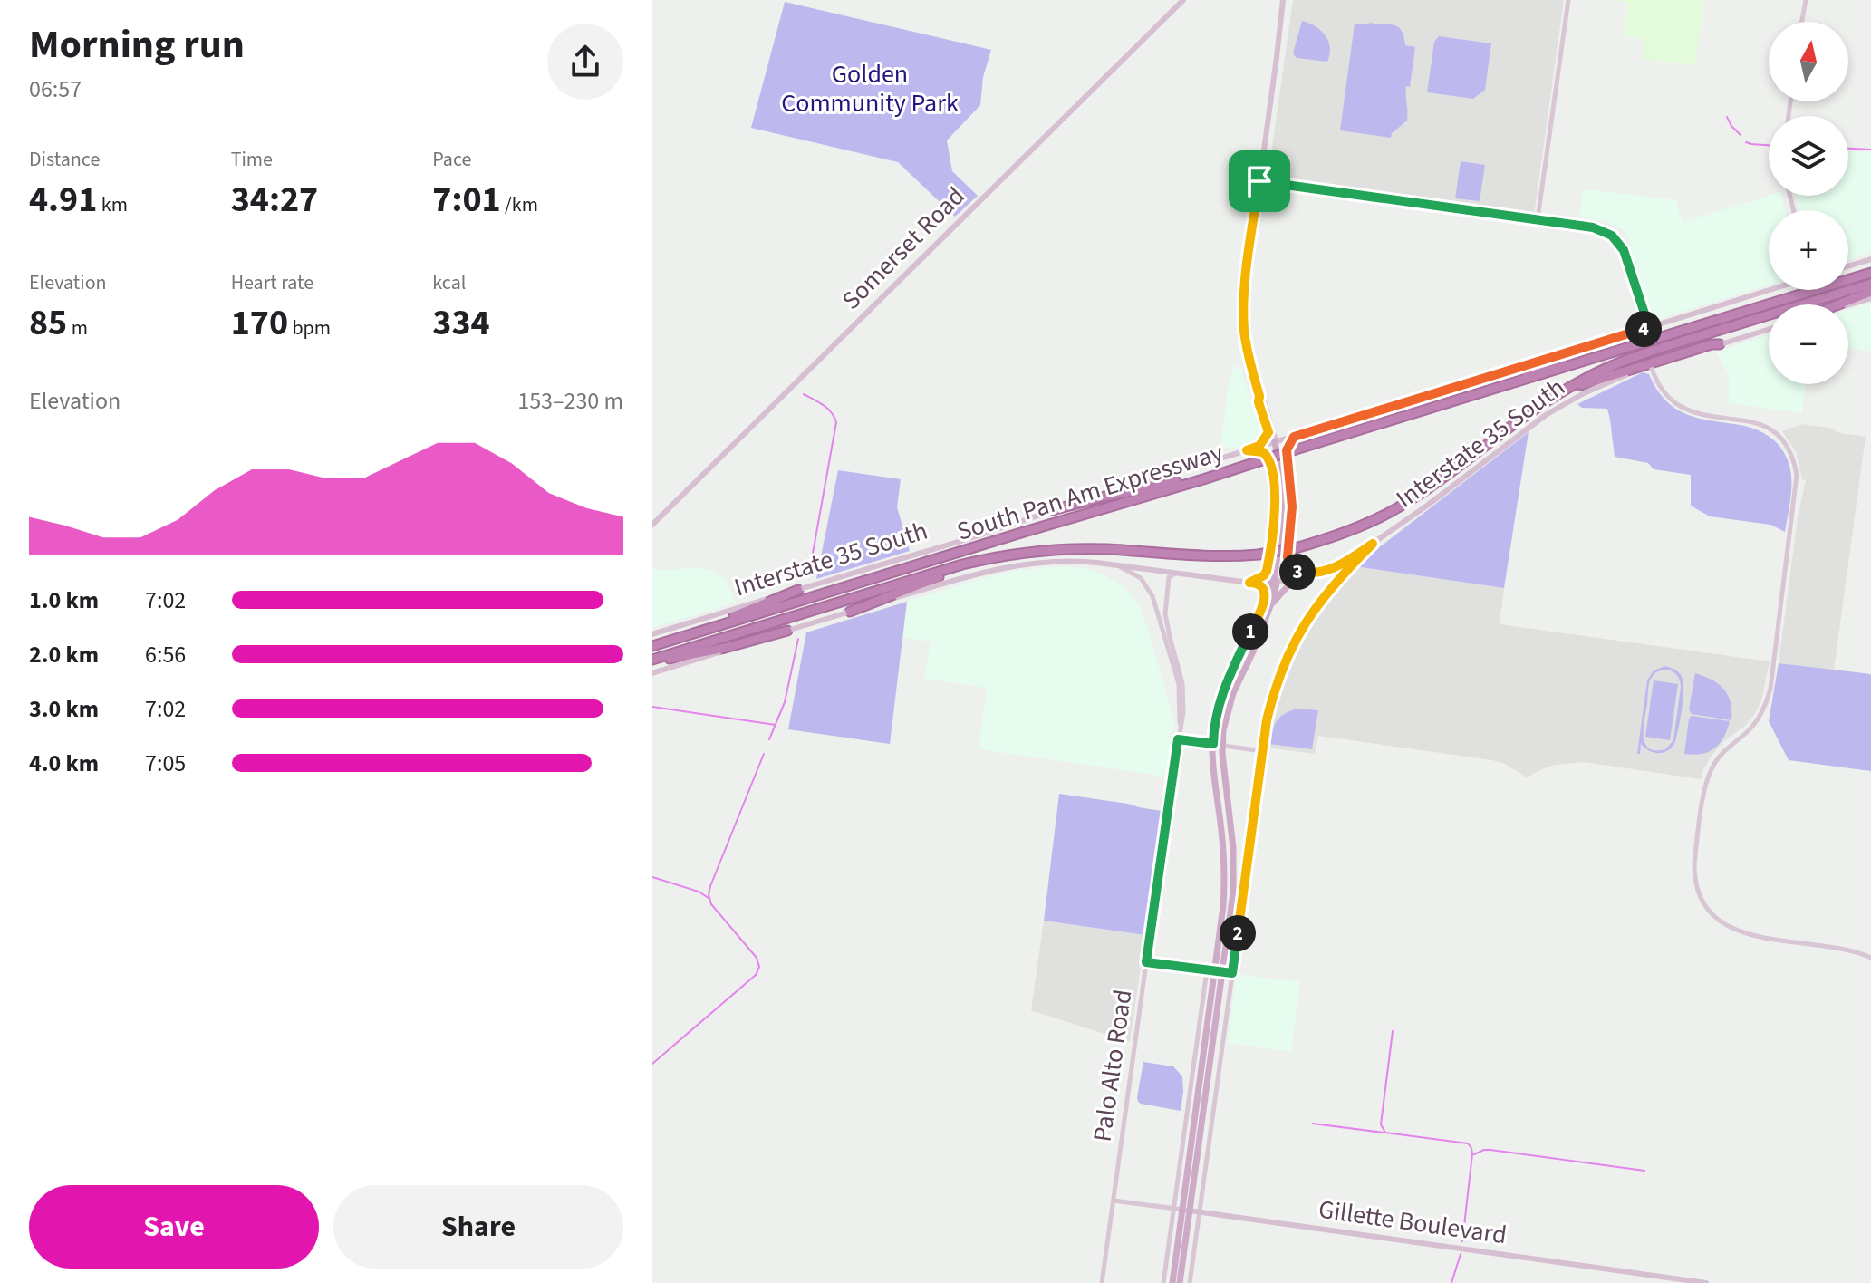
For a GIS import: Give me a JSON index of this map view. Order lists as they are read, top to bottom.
{
  "streets": {
    "highway": ["South Pan Am Expressway"],
    "main road": ["Somerset Road", "Interstate 35 South", "Gillette Boulevard"],
    "street": ["Palo Alto Road"]
  },
  "crossings": [
    ["Interstate 35 South", "Palo Alto Road"],
    ["Palo Alto Road", "Gillette Boulevard"]
  ],
  "parks": ["Golden Community Park"],
  "north": "top",
  "page": {
    "heading": ["Morning run", "06:57"],
    "map_buttons": ["+", "−"],
    "stats": [
      ["Distance", "4.91 km"],
      ["Time", "34:27"],
      ["Pace", "7:01 /km"],
      ["Elevation", "85 m"],
      ["Heart rate", "170 bpm"],
      ["kcal", "334"]
    ],
    "pins": [
      "4",
      "3",
      "1",
      "2"
    ],
    "chart": ["Elevation", "153–230 m"],
    "list": [
      {
        "name": "1.0 km",
        "note": "7:02"
      },
      {
        "name": "2.0 km",
        "note": "6:56"
      },
      {
        "name": "3.0 km",
        "note": "7:02"
      },
      {
        "name": "4.0 km",
        "note": "7:05"
      }
    ],
    "buttons": ["Save", "Share"]
  }
}
